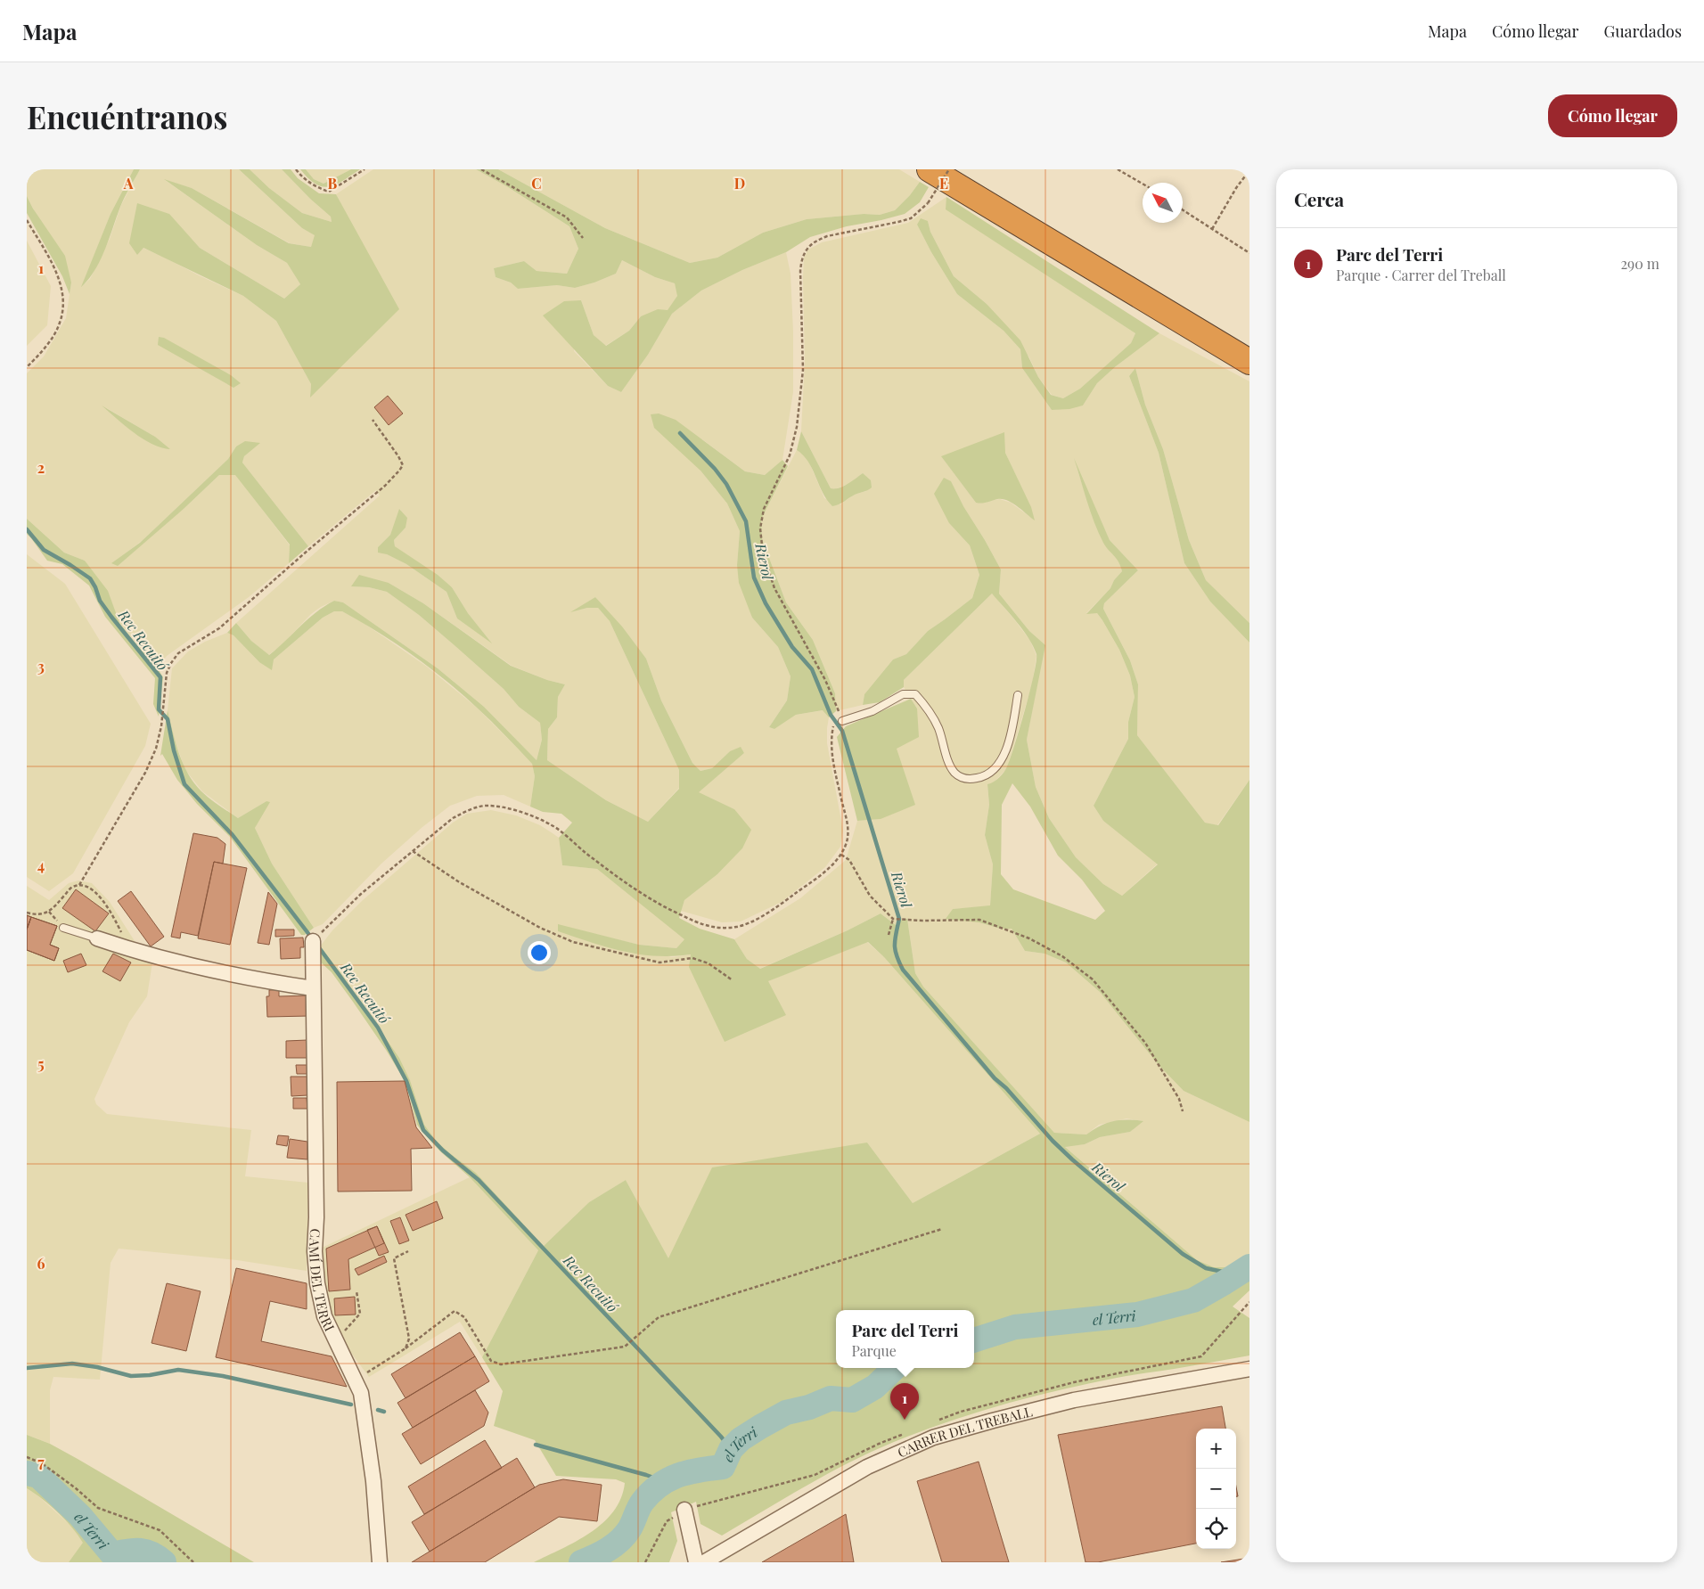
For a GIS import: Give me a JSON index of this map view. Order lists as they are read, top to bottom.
{
  "streets": {
    "street": ["CAMÍ DEL TERRI", "CARRER DEL TREBALL"]
  },
  "water": ["Rierol", "Rec Recuitó", "el Terri"],
  "north": "top left",
  "page": {
    "header": "Mapa",
    "nav": ["Mapa", "Cómo llegar", "Guardados"],
    "buttons": "Cómo llegar",
    "title": "Encuéntranos",
    "heading": "Cerca",
    "list": [
      {
        "mark": "1",
        "name": "Parc del Terri",
        "note": "Parque · Carrer del Treball",
        "value": "290 m"
      }
    ],
    "popup": ["Parc del Terri", "Parque"],
    "pins": "1",
    "map_buttons": ["+", "−"]
  },
  "grid": {
    "columns": [
      "A",
      "B",
      "C",
      "D",
      "E"
    ],
    "rows": [
      "1",
      "2",
      "3",
      "4",
      "5",
      "6",
      "7"
    ]
  }
}
